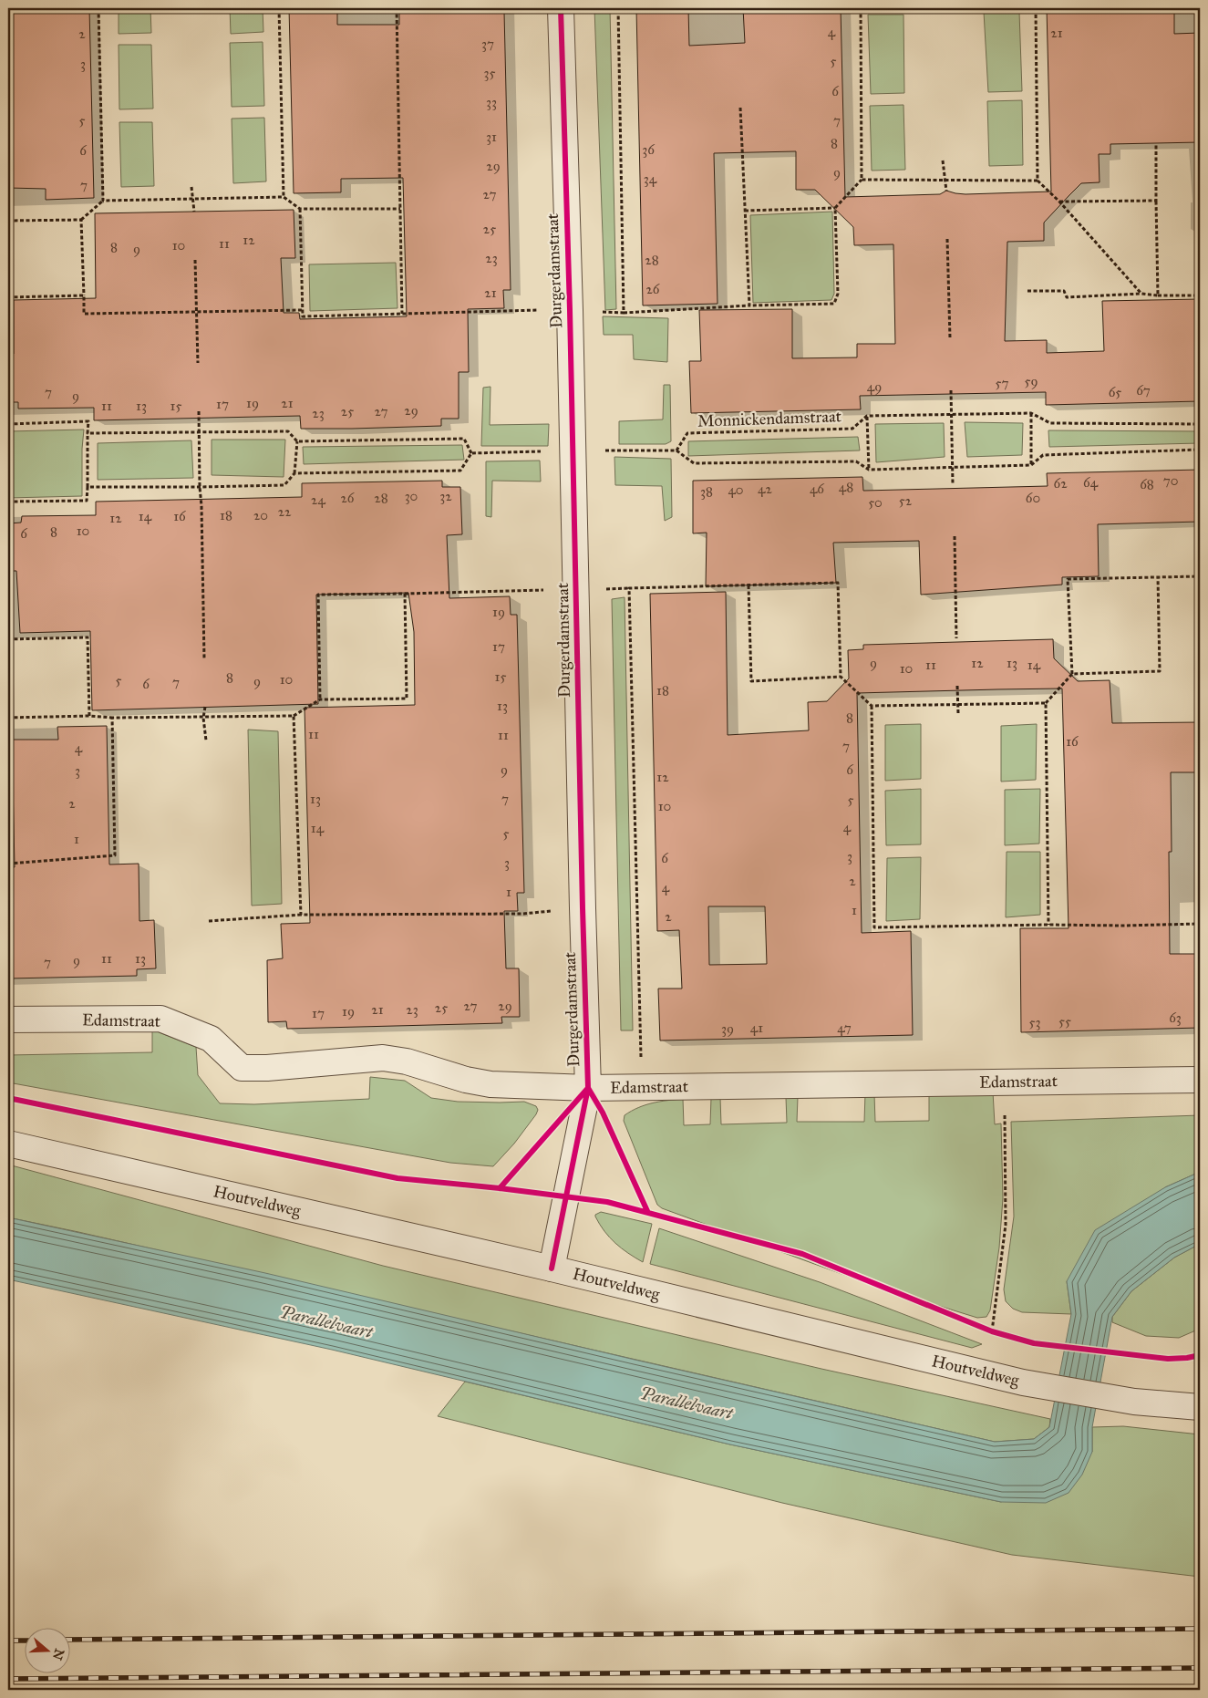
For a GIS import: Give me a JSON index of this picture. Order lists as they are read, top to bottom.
{
  "streets": {
    "street": ["Durgerdamstraat", "Edamstraat", "Houtveldweg"],
    "path": ["Monnickendamstraat"]
  },
  "crossings": [
    ["Durgerdamstraat", "Edamstraat"],
    ["Durgerdamstraat", "Houtveldweg"]
  ],
  "water": ["Parallelvaart"],
  "house_numbers": [
    "4",
    "21",
    "2",
    "37",
    "5",
    "3",
    "35",
    "6",
    "33",
    "5",
    "7",
    "31",
    "8",
    "36",
    "6",
    "29",
    "9",
    "34",
    "7",
    "27",
    "25",
    "12",
    "11",
    "10",
    "8",
    "9",
    "23",
    "28",
    "26",
    "21",
    "59",
    "57",
    "49",
    "67",
    "7",
    "65",
    "9",
    "19",
    "21",
    "17",
    "11",
    "13",
    "15",
    "29",
    "25",
    "27",
    "23",
    "70",
    "64",
    "62",
    "68",
    "48",
    "42",
    "46",
    "40",
    "38",
    "30",
    "32",
    "26",
    "28",
    "60",
    "24",
    "52",
    "50",
    "22",
    "18",
    "20",
    "14",
    "16",
    "12",
    "10",
    "8",
    "6",
    "19",
    "17",
    "9",
    "12",
    "13",
    "11",
    "14",
    "10",
    "15",
    "8",
    "10",
    "5",
    "9",
    "7",
    "6",
    "18",
    "13",
    "8",
    "11",
    "11",
    "16",
    "7",
    "4",
    "9",
    "6",
    "3",
    "12",
    "13",
    "7",
    "5",
    "2",
    "10",
    "4",
    "14",
    "5",
    "1",
    "3",
    "6",
    "3",
    "2",
    "4",
    "1",
    "1",
    "2",
    "11",
    "13",
    "9",
    "7",
    "27",
    "29",
    "25",
    "21",
    "23",
    "19",
    "17",
    "63",
    "55",
    "53",
    "41",
    "47",
    "39"
  ],
  "north": "right"
}
